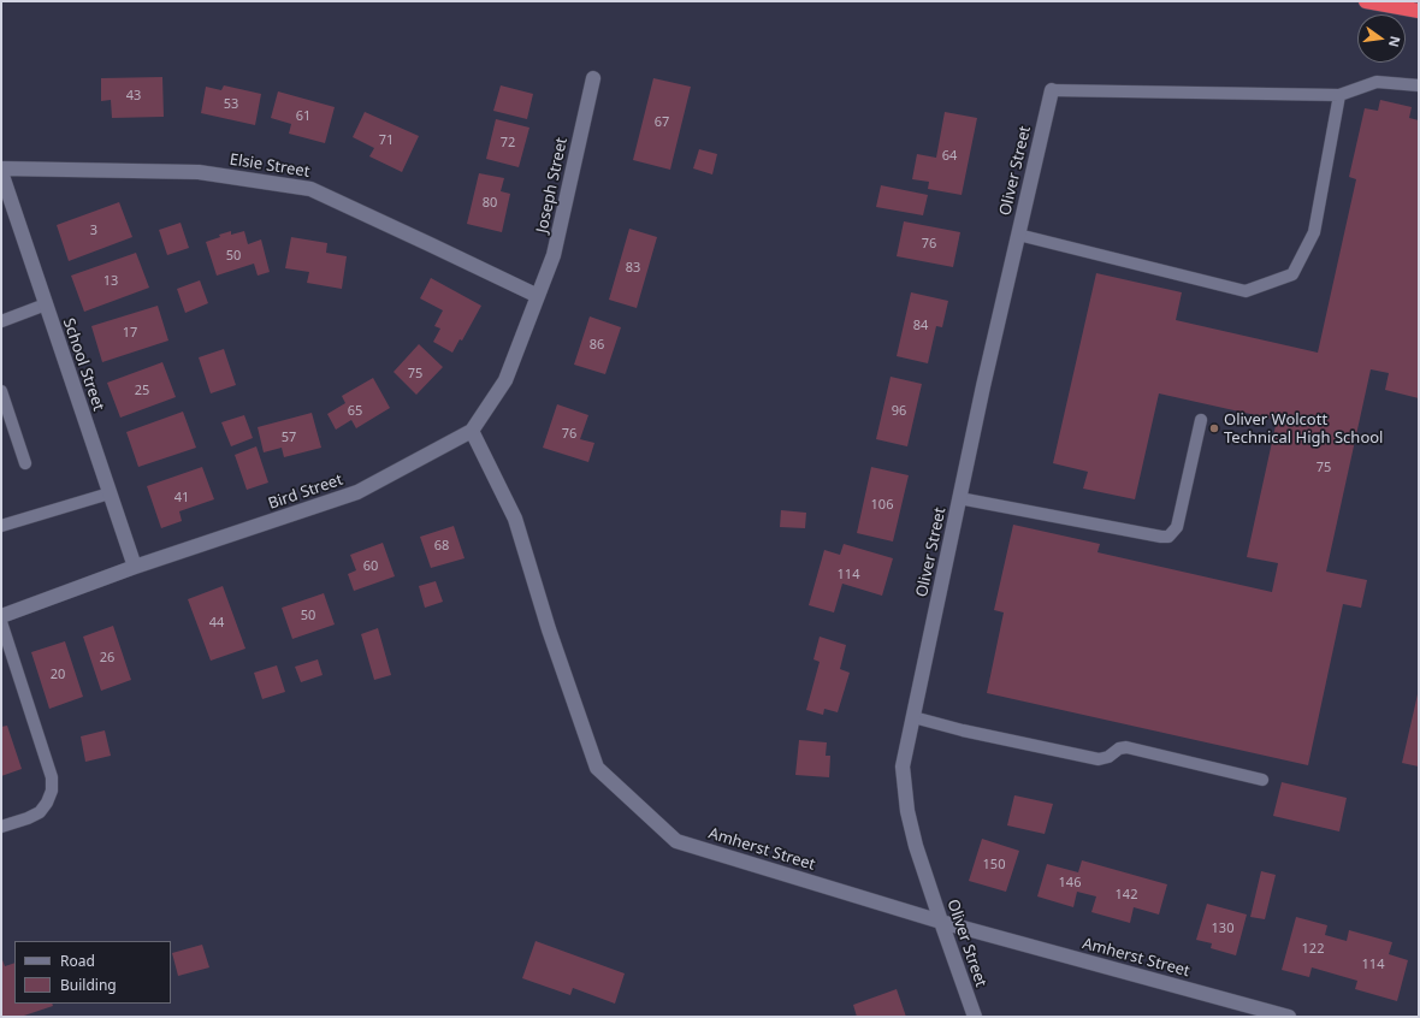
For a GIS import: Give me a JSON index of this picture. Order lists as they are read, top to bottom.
{
  "streets": {
    "street": [
      "Elsie Street",
      "Oliver Street",
      "Joseph Street",
      "School Street",
      "Bird Street",
      "Amherst Street"
    ]
  },
  "crossings": [
    ["Elsie Street", "Joseph Street"],
    ["Elsie Street", "Bird Street"],
    ["Oliver Street", "Amherst Street"],
    ["Joseph Street", "Bird Street"],
    ["School Street", "Bird Street"],
    ["Bird Street", "Amherst Street"]
  ],
  "places": ["Oliver Wolcott Technical High School"],
  "house_numbers": [
    "43",
    "53",
    "61",
    "67",
    "71",
    "72",
    "64",
    "80",
    "3",
    "76",
    "50",
    "83",
    "13",
    "84",
    "17",
    "86",
    "75",
    "25",
    "65",
    "96",
    "76",
    "57",
    "75",
    "41",
    "106",
    "68",
    "60",
    "114",
    "50",
    "44",
    "26",
    "20",
    "150",
    "146",
    "142",
    "130",
    "122",
    "114"
  ],
  "legend": ["Road", "Building"],
  "north": "right"
}
